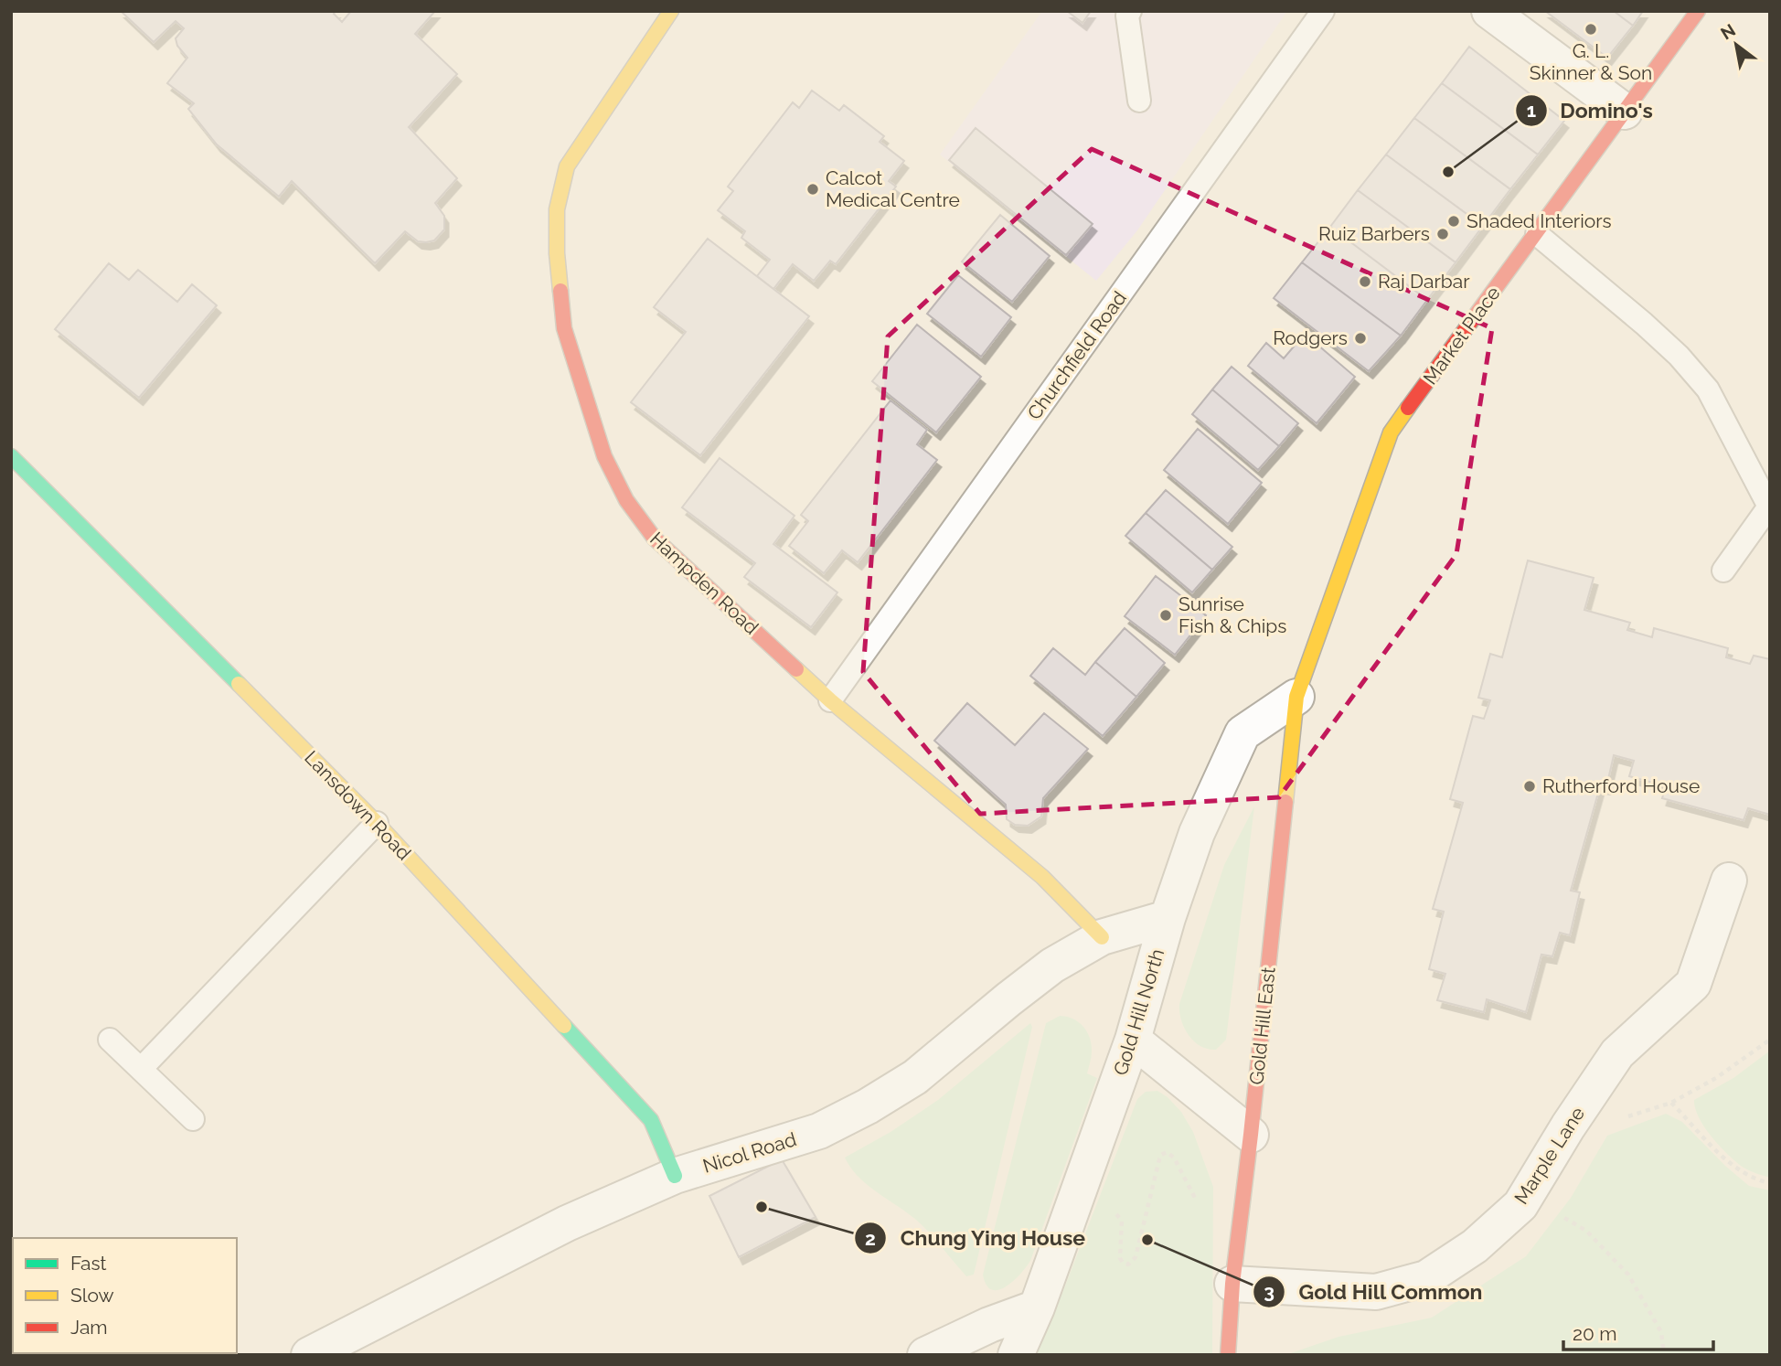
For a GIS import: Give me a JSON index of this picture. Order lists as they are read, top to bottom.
{
  "streets": {
    "street": [
      "Market Place",
      "Hampden Road",
      "Lansdown Road",
      "Gold Hill North",
      "Gold Hill East",
      "Nicol Road",
      "Marple Lane"
    ],
    "lane": ["Churchfield Road"]
  },
  "crossings": [
    ["Market Place", "Gold Hill North"],
    ["Market Place", "Gold Hill East"],
    ["Churchfield Road", "Hampden Road"],
    ["Hampden Road", "Nicol Road"],
    ["Lansdown Road", "Nicol Road"],
    ["Gold Hill North", "Gold Hill East"],
    ["Gold Hill North", "Nicol Road"],
    ["Gold Hill East", "Marple Lane"]
  ],
  "places": [
    "G. L. Skinner & Son",
    "Domino's",
    "Calcot Medical Centre",
    "Shaded Interiors",
    "Ruiz Barbers",
    "Raj Darbar",
    "Rodgers",
    "Sunrise Fish & Chips",
    "Rutherford House",
    "Chung Ying House",
    "Gold Hill Common"
  ],
  "legend": ["Fast", "Slow", "Jam"],
  "scale_bar": "20 m",
  "north": "top left"
}
